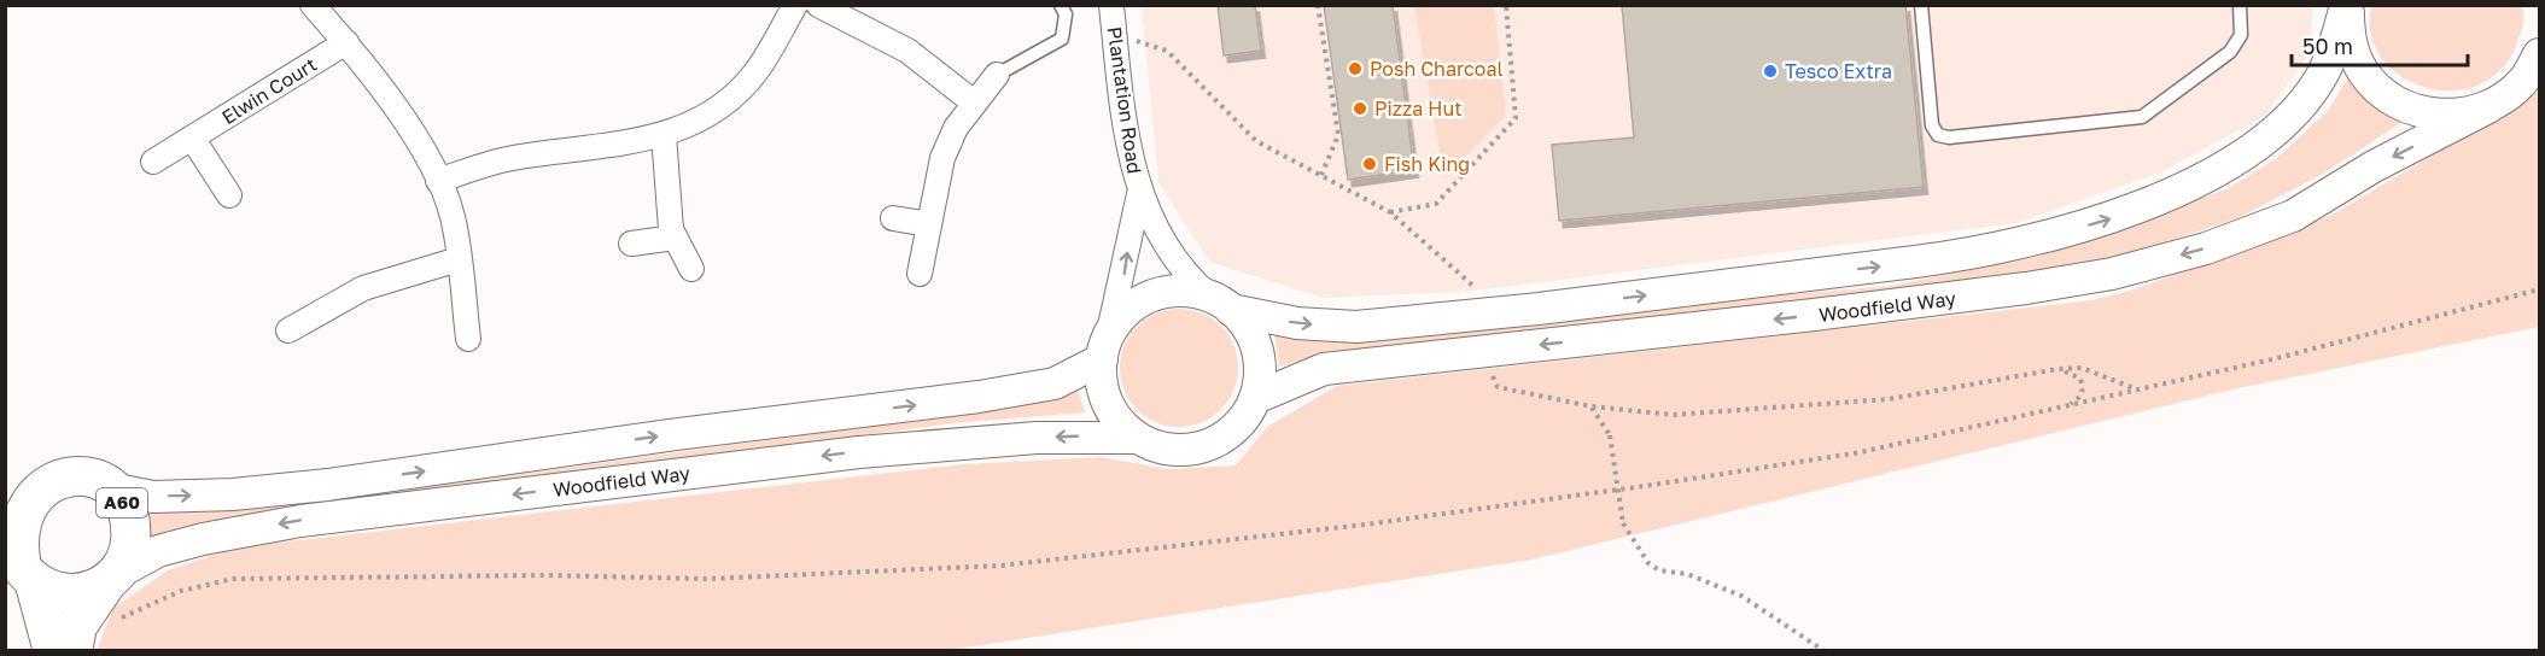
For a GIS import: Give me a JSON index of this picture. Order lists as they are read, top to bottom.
{
  "streets": {
    "main road": ["A60"],
    "street": ["Elwin Court", "Plantation Road", "Woodfield Way"]
  },
  "crossings": [
    ["Plantation Road", "Woodfield Way"],
    ["Woodfield Way", "A60"]
  ],
  "places": [
    "Posh Charcoal",
    "Tesco Extra",
    "Pizza Hut",
    "Fish King"
  ],
  "scale_bar": "50 m"
}
